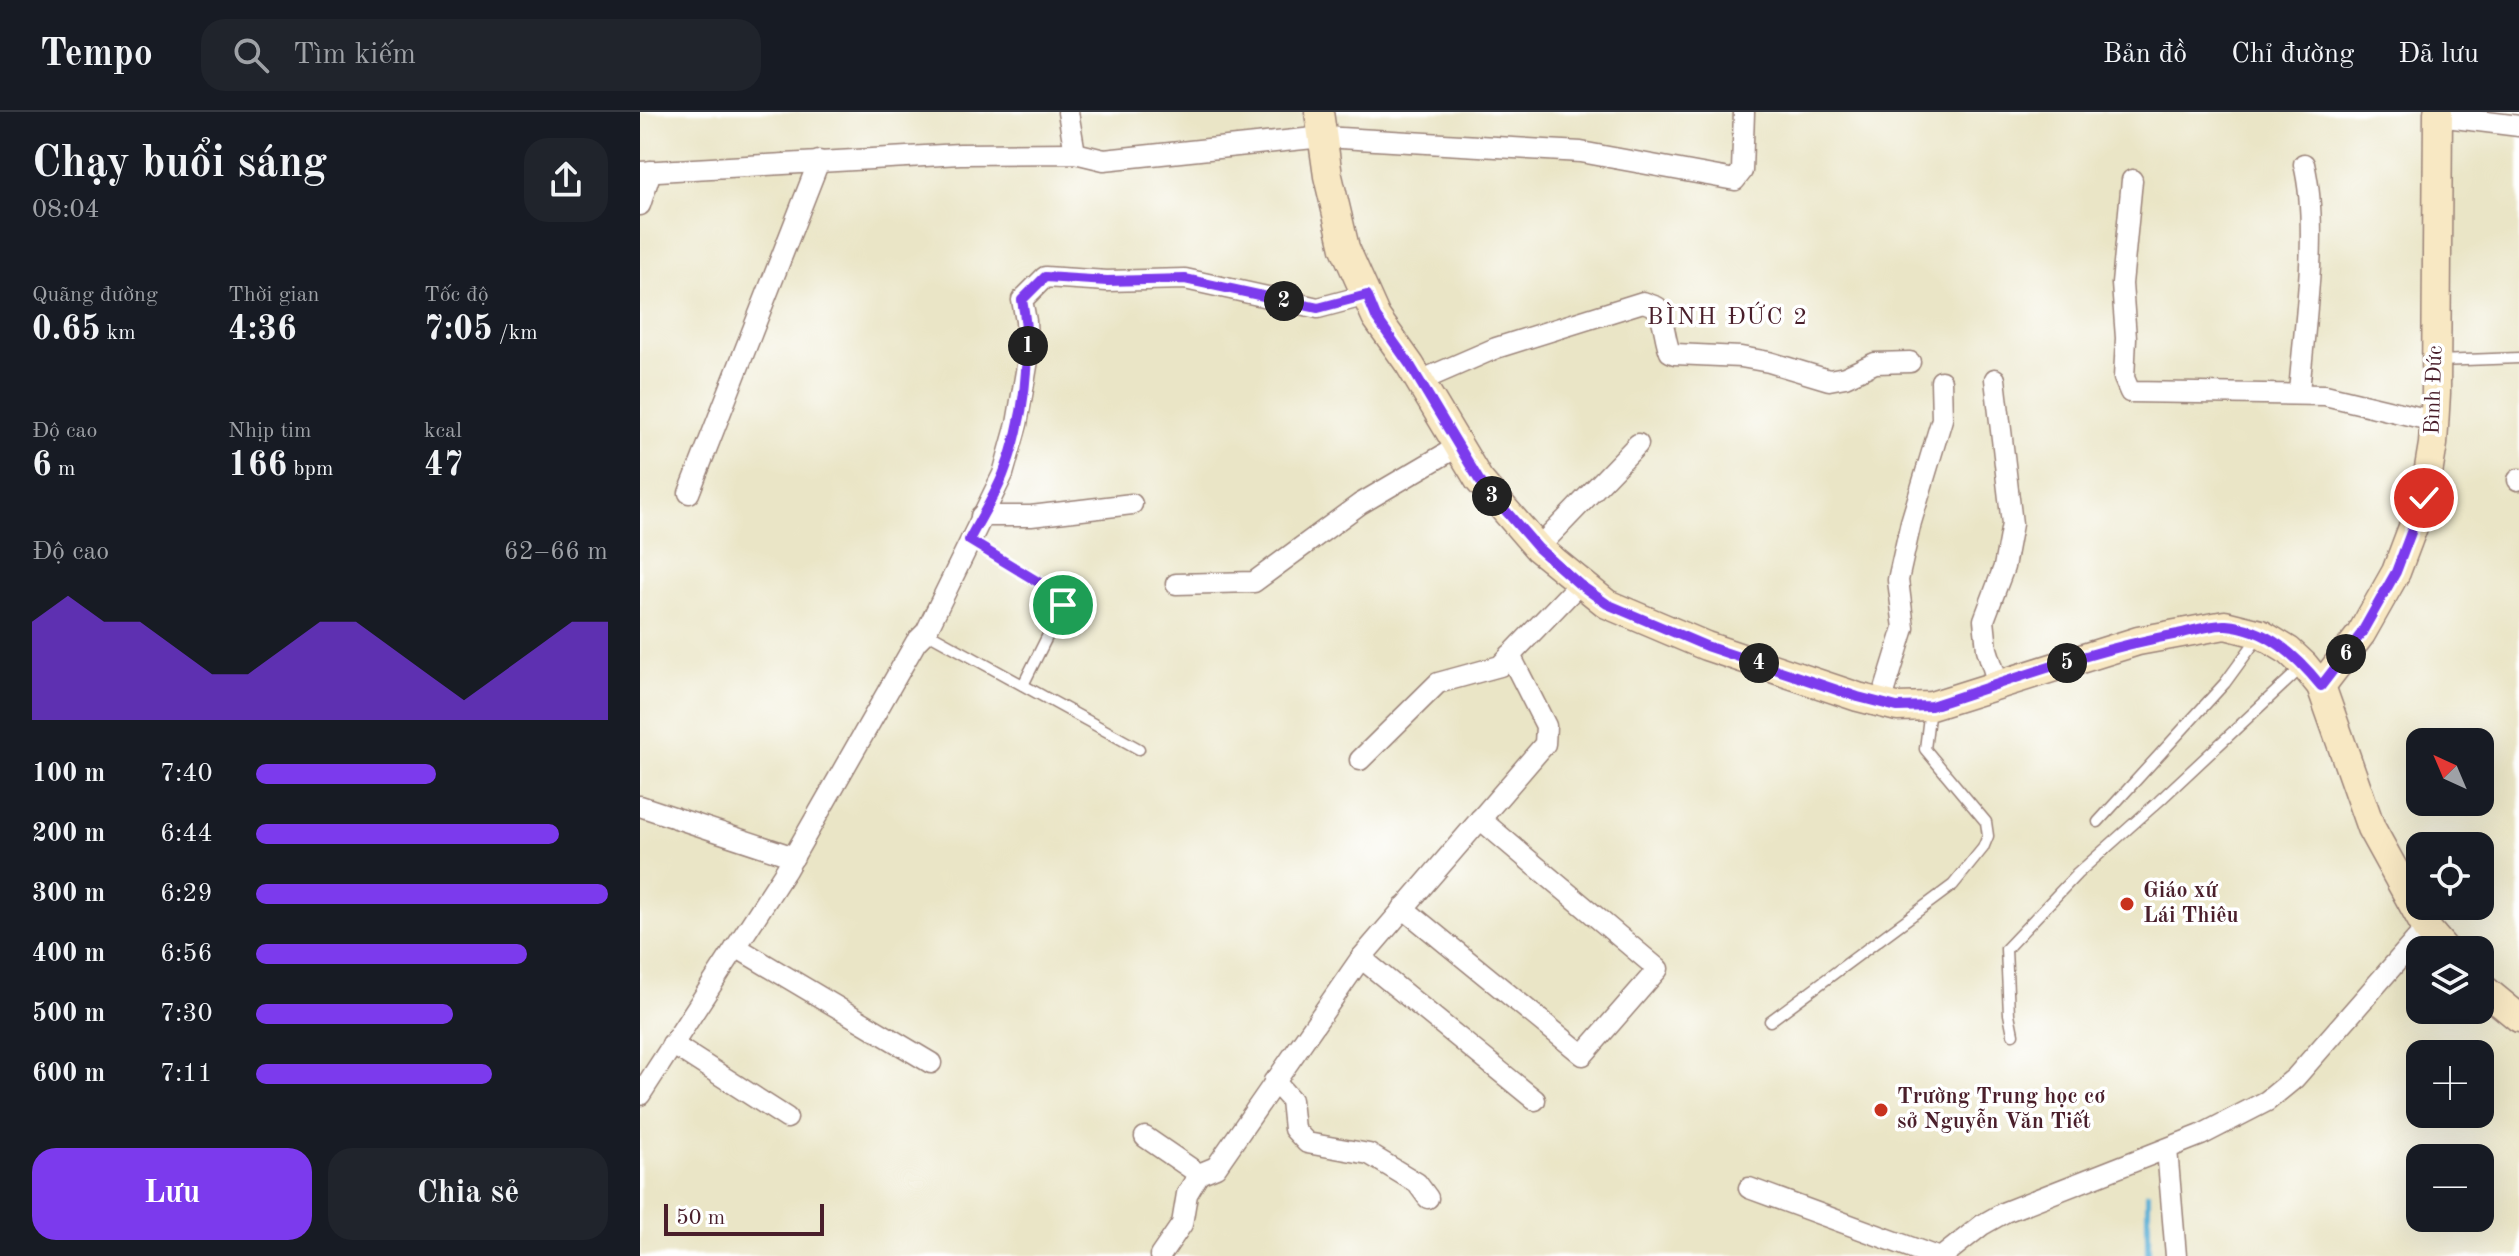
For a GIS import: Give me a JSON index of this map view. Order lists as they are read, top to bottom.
{
  "streets": {
    "street": ["Bình Đức"]
  },
  "districts": ["BÌNH ĐỨC 2"],
  "places": ["Giáo xứ Lái Thiêu", "Trường Trung học cơ sở Nguyễn Văn Tiết"],
  "scale_bar": "50 m",
  "north": "top left",
  "page": {
    "header": "Tempo",
    "search": "Tìm kiếm",
    "nav": ["Bản đồ", "Chỉ đường", "Đã lưu"],
    "heading": ["Chạy buổi sáng", "08:04"],
    "stats": [
      ["Quãng đường", "0.65 km"],
      ["Thời gian", "4:36"],
      ["Tốc độ", "7:05 /km"],
      ["Độ cao", "6 m"],
      ["Nhịp tim", "166 bpm"],
      ["kcal", "47"]
    ],
    "pins": [
      "2",
      "1",
      "3",
      "6",
      "4",
      "5"
    ],
    "chart": ["Độ cao", "62–66 m"],
    "map_buttons": ["+", "−"],
    "list": [
      {
        "name": "100 m",
        "note": "7:40"
      },
      {
        "name": "200 m",
        "note": "6:44"
      },
      {
        "name": "300 m",
        "note": "6:29"
      },
      {
        "name": "400 m",
        "note": "6:56"
      },
      {
        "name": "500 m",
        "note": "7:30"
      },
      {
        "name": "600 m",
        "note": "7:11"
      }
    ],
    "buttons": ["Lưu", "Chia sẻ"],
    "scale": "50 m"
  }
}
